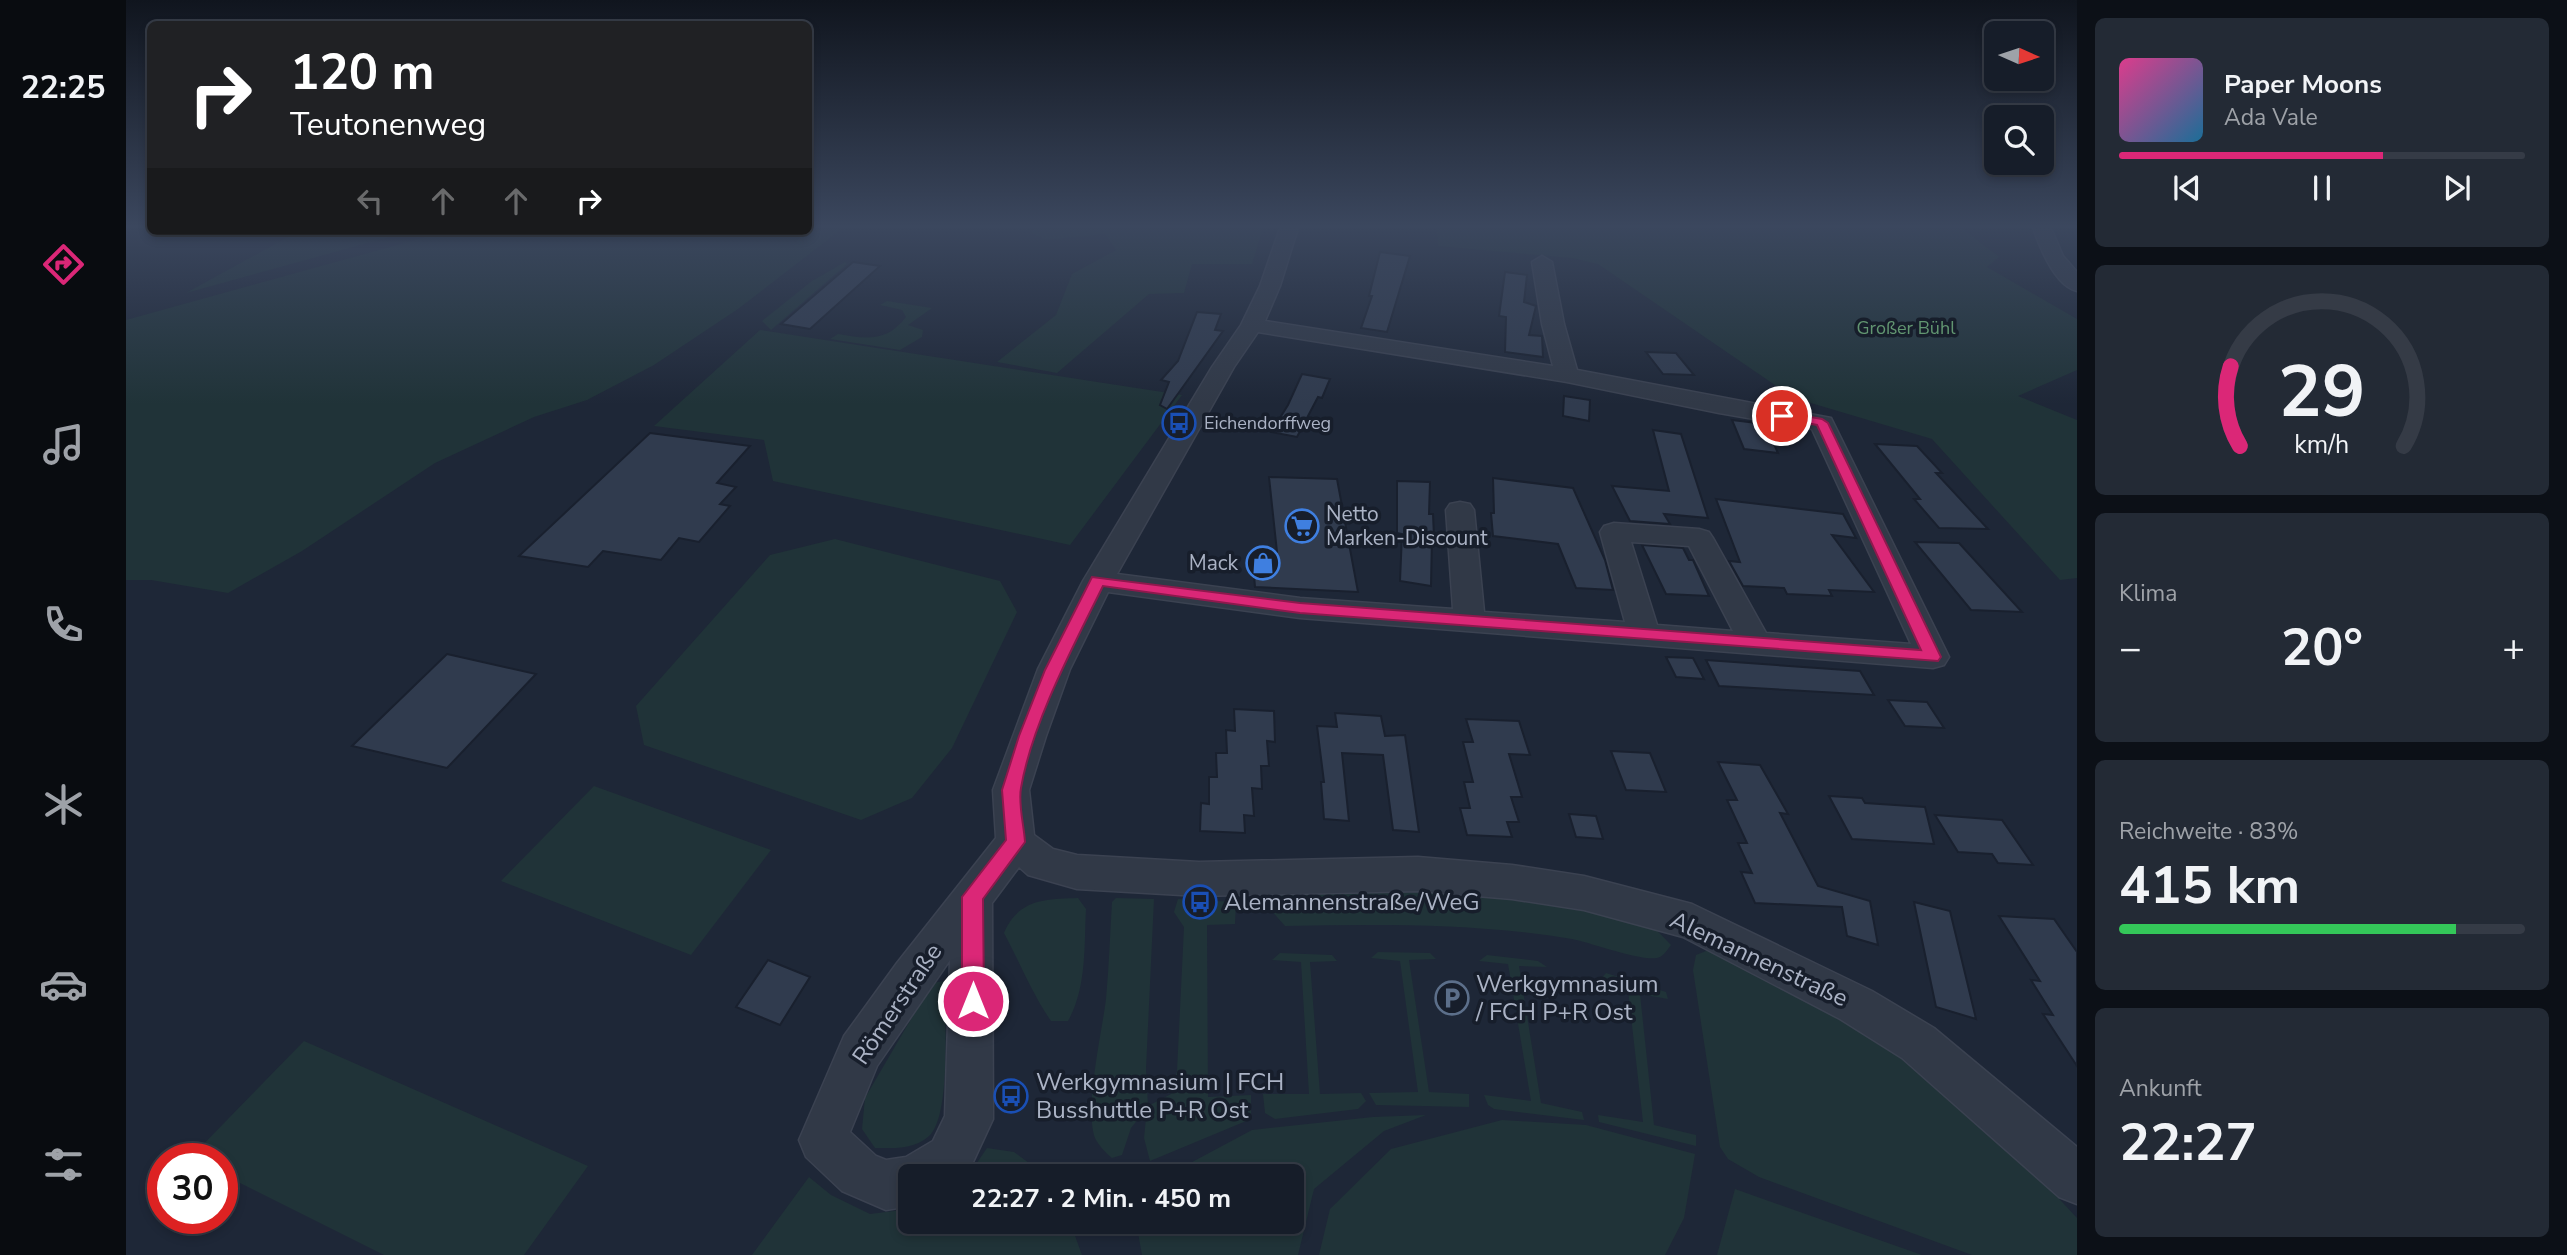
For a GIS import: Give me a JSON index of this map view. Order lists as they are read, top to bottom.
{
  "streets": {
    "street": ["Alemannenstraße", "Römerstraße"]
  },
  "crossings": [
    ["Alemannenstraße", "Römerstraße"]
  ],
  "parks": ["Großer Bühl"],
  "places": {
    "bus stop": ["Eichendorffweg", "Alemannenstraße/WeG", "Werkgymnasium | FCH Busshuttle P+R Ost"],
    "supermarket": ["Netto Marken-Discount"],
    "shop": ["Mack"],
    "parking": ["Werkgymnasium / FCH P+R Ost"]
  },
  "north": "right",
  "page": {
    "tabs": "22:25",
    "turn": ["120 m", "Teutonenweg"],
    "song": ["Paper Moons", "Ada Vale"],
    "tile": [
      "Klima",
      ["Reichweite · 83%", "415 km"],
      ["Ankunft", "22:27"]
    ],
    "heat": ["−", "20°", "+"],
    "limit": "30",
    "trip": "22:27 · 2 Min. · 450 m",
    "gauge": ["29", "km/h"]
  }
}
